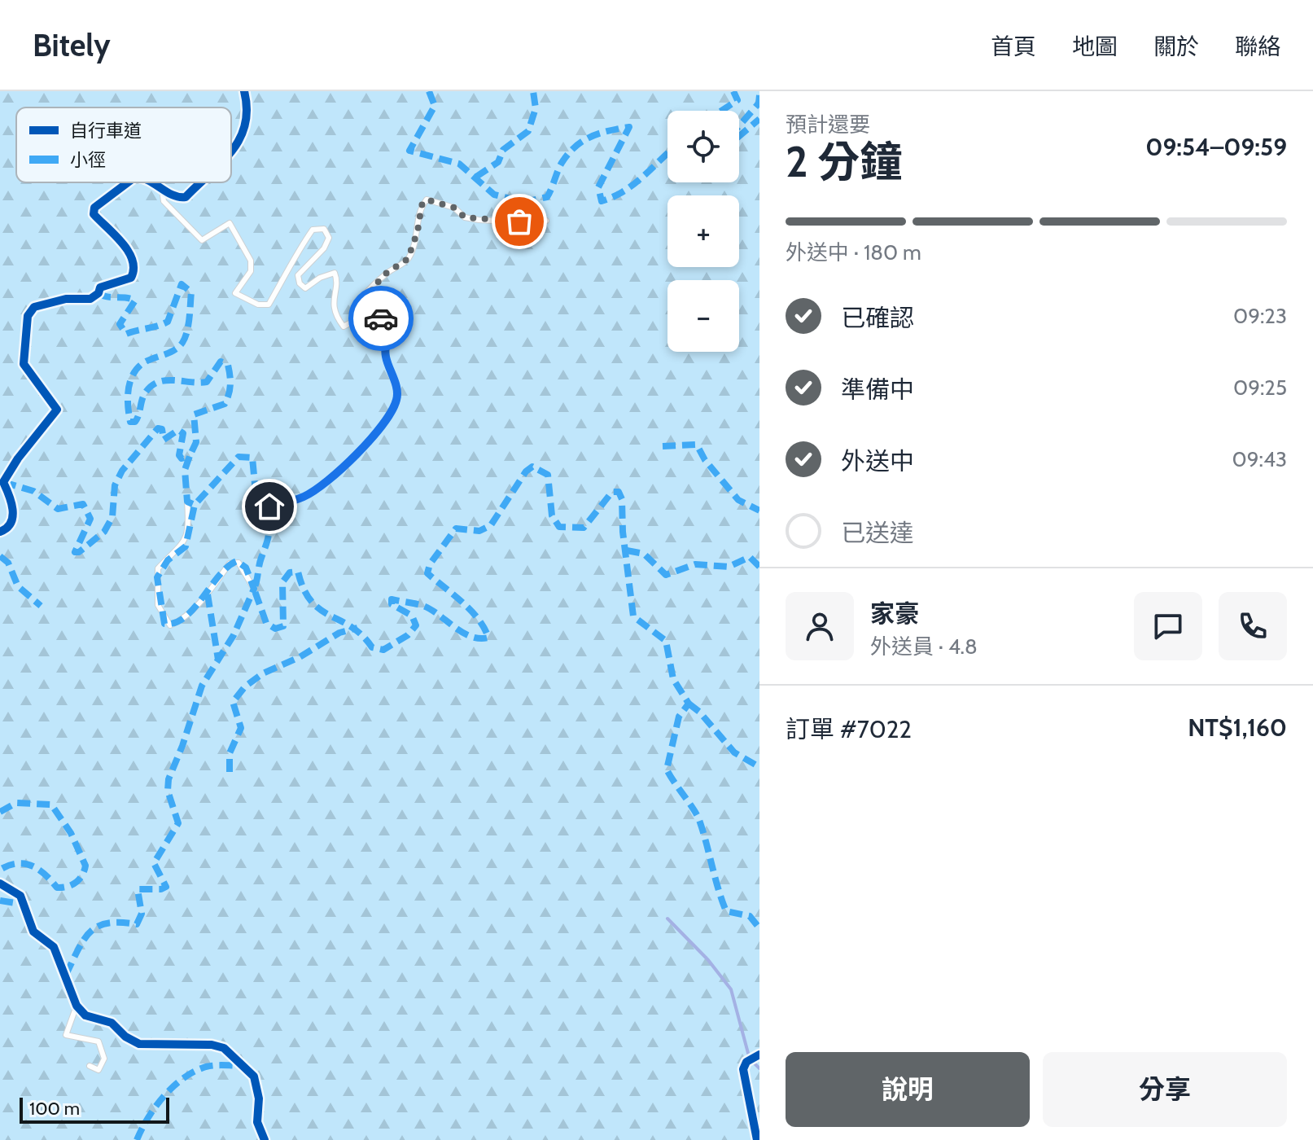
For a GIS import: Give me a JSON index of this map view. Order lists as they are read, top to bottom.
{
  "legend": ["自行車道", "小徑"],
  "scale_bar": "100 m",
  "page": {
    "header": "Bitely",
    "nav": [
      "首頁",
      "地圖",
      "關於",
      "聯絡"
    ],
    "heading": ["2 分鐘", "預計還要", "09:54–09:59"],
    "panel": [
      "家豪",
      "外送員 · 4.8",
      "訂單 #7022",
      "NT$1,160"
    ],
    "map_buttons": ["+", "−"],
    "bar": "外送中 · 180 m",
    "list": [
      ["已確認", "09:23"],
      ["準備中", "09:25"],
      ["外送中", "09:43"],
      "已送達"
    ],
    "buttons": ["說明", "分享"],
    "scale": "100 m"
  }
}
